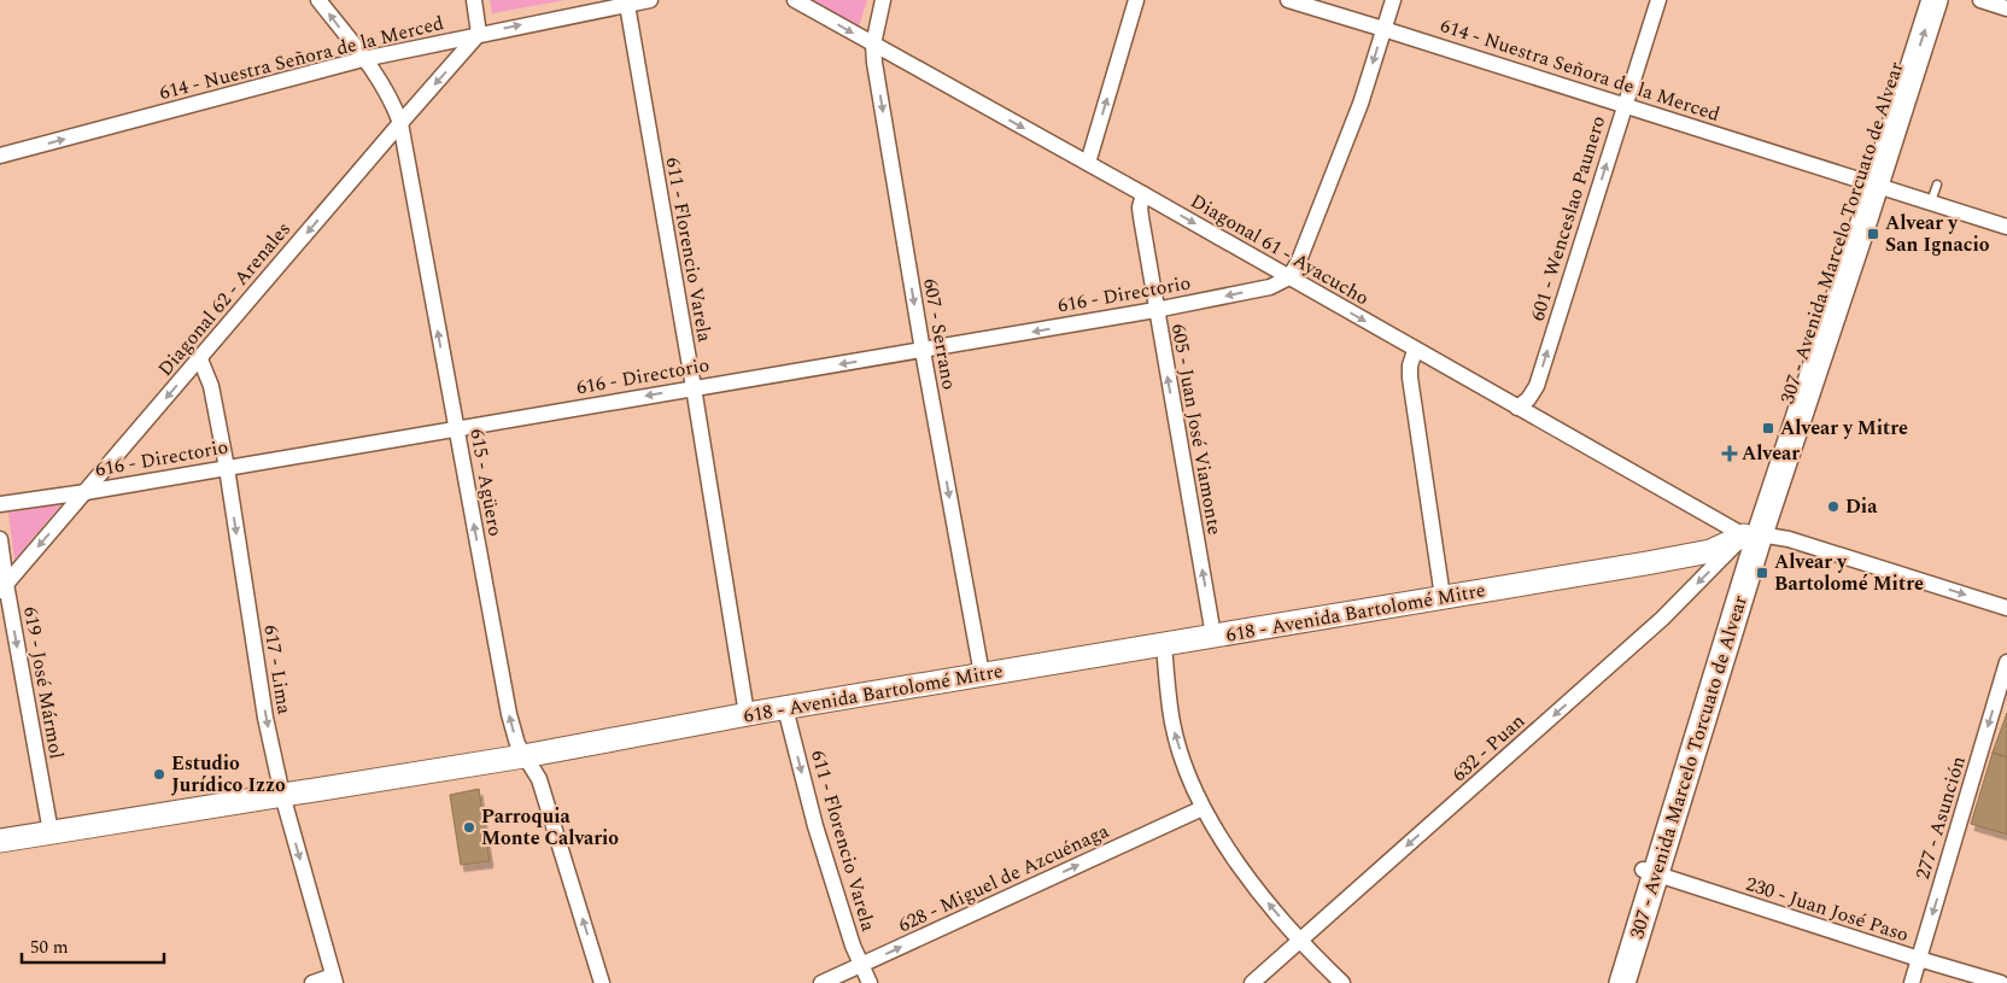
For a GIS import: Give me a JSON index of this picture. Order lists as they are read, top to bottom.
{
  "streets": {
    "main road": ["307 - Avenida Marcelo Torcuato de Alvear", "618 - Avenida Bartolomé Mitre"],
    "street": [
      "614 - Nuestra Señora de la Merced",
      "601 - Wenceslao Paunero",
      "611 - Florencio Varela",
      "Diagonal 61 - Ayacucho",
      "616 - Directorio",
      "Diagonal 62 - Arenales",
      "607 - Serrano",
      "605 - Juan José Viamonte",
      "615 - Agüero",
      "617 - Lima",
      "619 - José Mármol",
      "632 - Puan",
      "277 - Asunción",
      "628 - Miguel de Azcuénaga",
      "230 - Juan José Paso"
    ]
  },
  "crossings": [
    ["614 - Nuestra Señora de la Merced", "601 - Wenceslao Paunero"],
    ["614 - Nuestra Señora de la Merced", "307 - Avenida Marcelo Torcuato de Alvear"],
    ["614 - Nuestra Señora de la Merced", "611 - Florencio Varela"],
    ["614 - Nuestra Señora de la Merced", "Diagonal 62 - Arenales"],
    ["614 - Nuestra Señora de la Merced", "615 - Agüero"],
    ["601 - Wenceslao Paunero", "Diagonal 61 - Ayacucho"],
    ["307 - Avenida Marcelo Torcuato de Alvear", "Diagonal 61 - Ayacucho"],
    ["307 - Avenida Marcelo Torcuato de Alvear", "618 - Avenida Bartolomé Mitre"],
    ["307 - Avenida Marcelo Torcuato de Alvear", "632 - Puan"],
    ["307 - Avenida Marcelo Torcuato de Alvear", "230 - Juan José Paso"],
    ["611 - Florencio Varela", "616 - Directorio"],
    ["611 - Florencio Varela", "618 - Avenida Bartolomé Mitre"],
    ["611 - Florencio Varela", "628 - Miguel de Azcuénaga"],
    ["Diagonal 61 - Ayacucho", "616 - Directorio"],
    ["Diagonal 61 - Ayacucho", "607 - Serrano"],
    ["Diagonal 61 - Ayacucho", "605 - Juan José Viamonte"],
    ["Diagonal 61 - Ayacucho", "618 - Avenida Bartolomé Mitre"],
    ["Diagonal 61 - Ayacucho", "632 - Puan"],
    ["616 - Directorio", "Diagonal 62 - Arenales"],
    ["616 - Directorio", "607 - Serrano"],
    ["616 - Directorio", "605 - Juan José Viamonte"],
    ["616 - Directorio", "615 - Agüero"],
    ["616 - Directorio", "617 - Lima"],
    ["Diagonal 62 - Arenales", "615 - Agüero"],
    ["Diagonal 62 - Arenales", "617 - Lima"],
    ["Diagonal 62 - Arenales", "619 - José Mármol"],
    ["607 - Serrano", "618 - Avenida Bartolomé Mitre"],
    ["605 - Juan José Viamonte", "618 - Avenida Bartolomé Mitre"],
    ["615 - Agüero", "618 - Avenida Bartolomé Mitre"],
    ["618 - Avenida Bartolomé Mitre", "617 - Lima"],
    ["618 - Avenida Bartolomé Mitre", "619 - José Mármol"],
    ["618 - Avenida Bartolomé Mitre", "632 - Puan"],
    ["277 - Asunción", "230 - Juan José Paso"]
  ],
  "one_way": [
    "614 - Nuestra Señora de la Merced",
    "601 - Wenceslao Paunero",
    "Diagonal 61 - Ayacucho",
    "616 - Directorio",
    "Diagonal 62 - Arenales",
    "607 - Serrano",
    "605 - Juan José Viamonte",
    "615 - Agüero",
    "617 - Lima",
    "619 - José Mármol",
    "632 - Puan",
    "277 - Asunción",
    "628 - Miguel de Azcuénaga"
  ],
  "places": {
    "transit": ["Alvear y San Ignacio", "Alvear y Mitre", "Alvear y Bartolomé Mitre"],
    "health": ["Alvear"],
    "other": ["Dia", "Estudio Jurídico Izzo", "Parroquia Monte Calvario"]
  },
  "scale_bar": "50 m"
}
